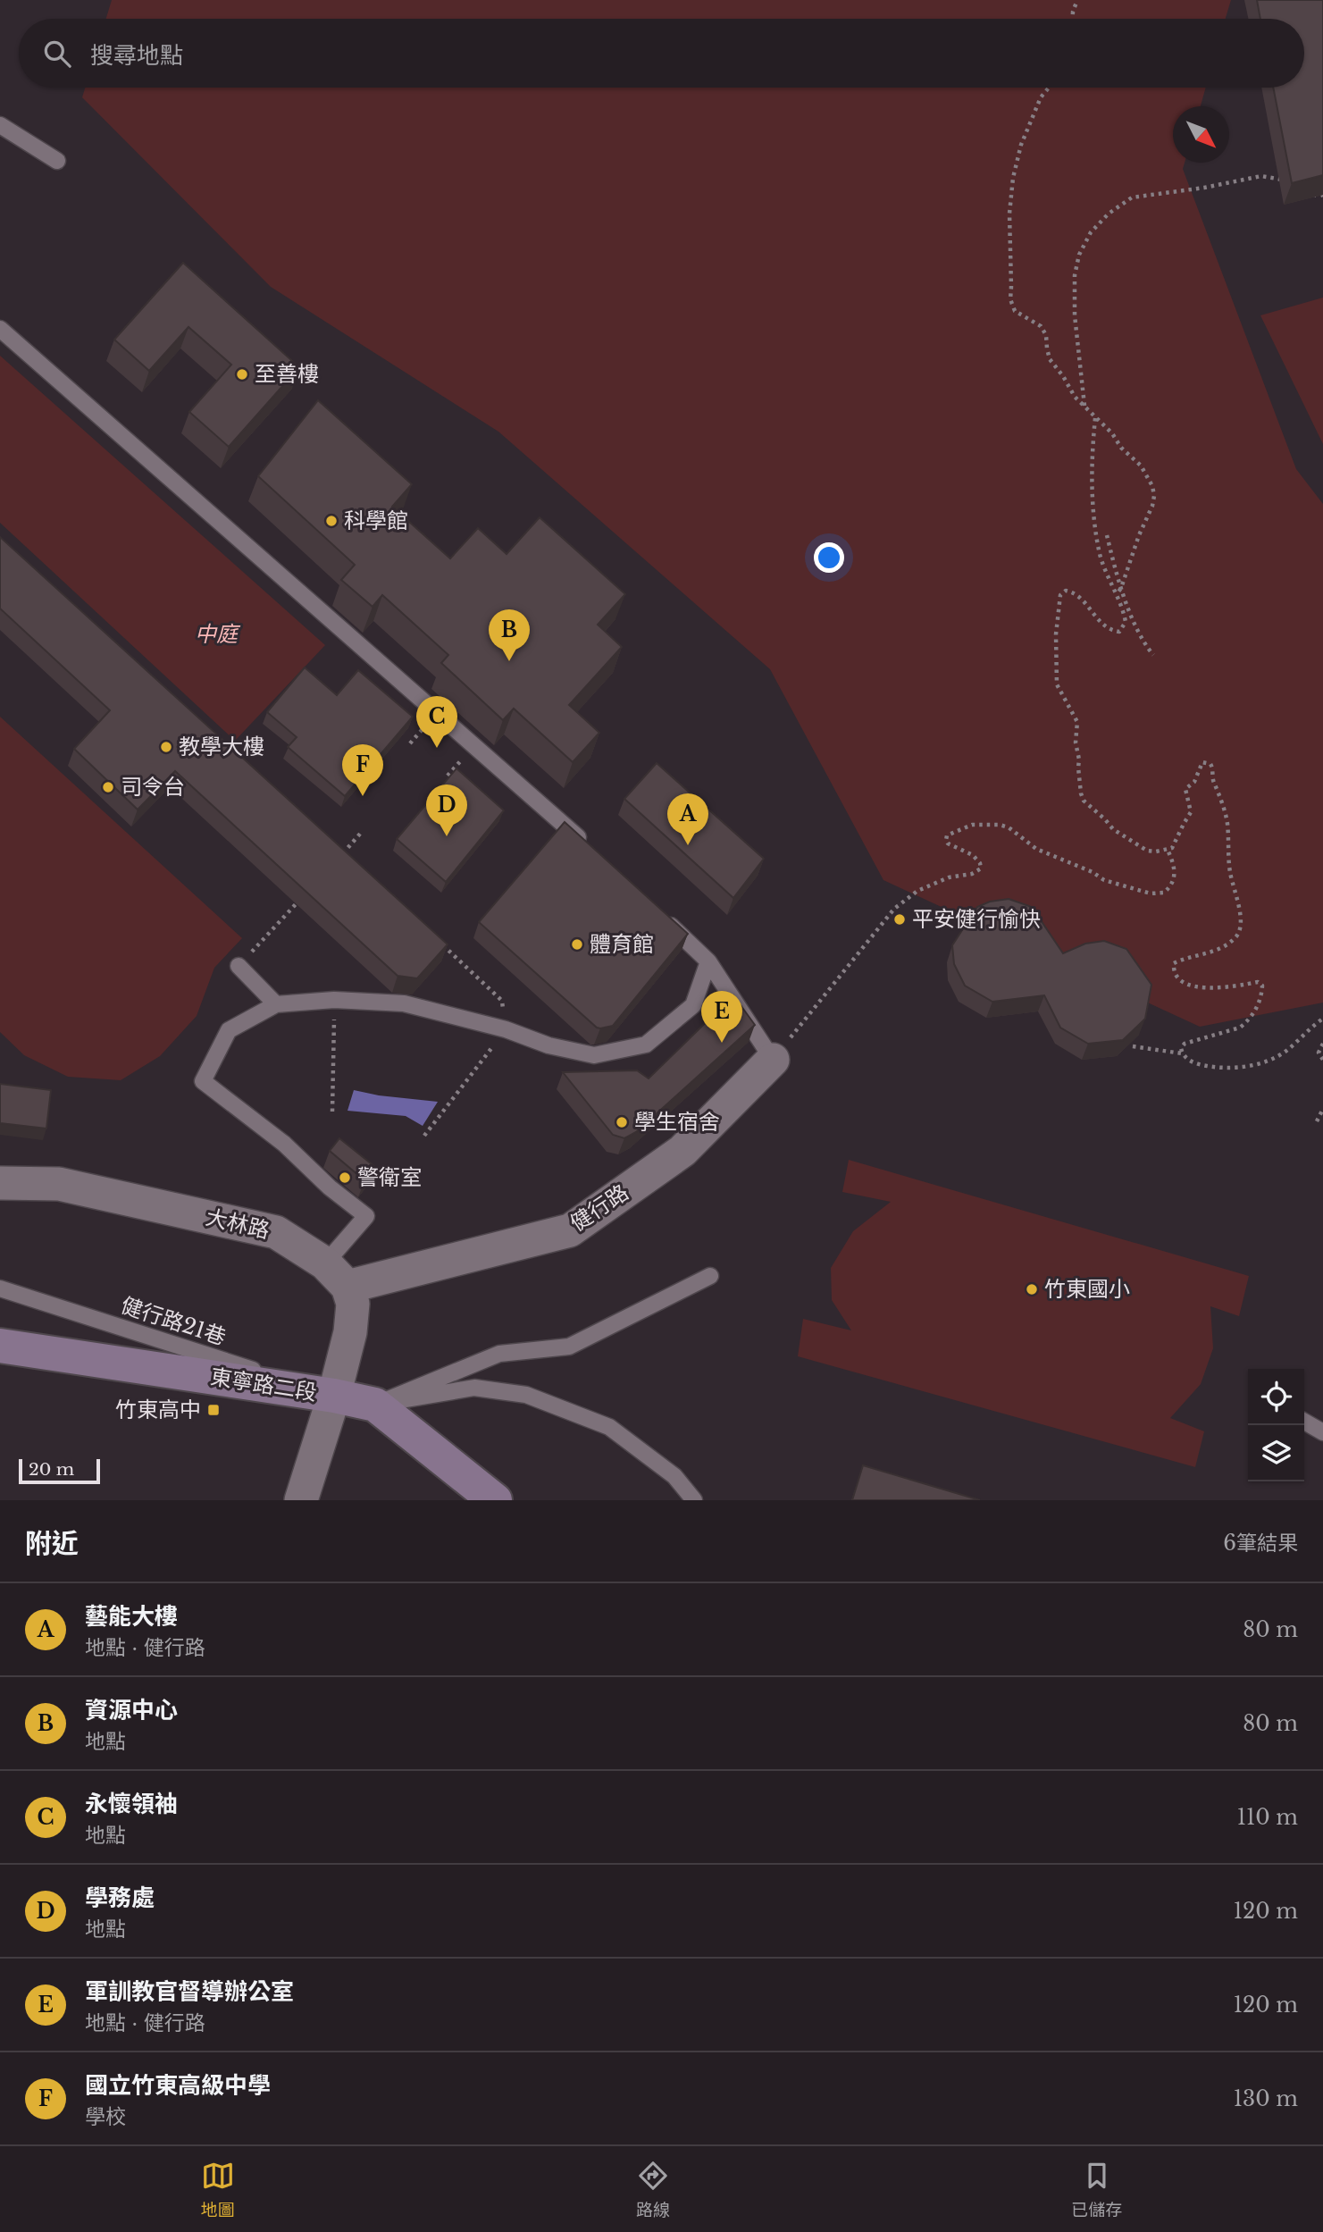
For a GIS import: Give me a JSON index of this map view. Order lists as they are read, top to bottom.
{
  "streets": {
    "main road": ["東寧路二段"],
    "street": ["健行路", "大林路"],
    "lane": ["健行路21巷"]
  },
  "crossings": [
    ["健行路", "大林路"],
    ["健行路21巷", "東寧路二段"]
  ],
  "parks": ["中庭"],
  "places": {
    "other": [
      "至善樓",
      "科學館",
      "教學大樓",
      "司令台",
      "平安健行愉快",
      "體育館",
      "學生宿舍",
      "警衛室",
      "竹東國小"
    ],
    "transit": ["竹東高中"]
  },
  "scale_bar": "20 m",
  "north": "bottom right",
  "page": {
    "search": "搜尋地點",
    "pins": [
      "B",
      "C",
      "F",
      "D",
      "A",
      "E"
    ],
    "scale": "20 m",
    "heading": ["附近", "6筆結果"],
    "list": [
      {
        "mark": "A",
        "name": "藝能大樓",
        "note": "地點 · 健行路",
        "value": "80 m"
      },
      {
        "mark": "B",
        "name": "資源中心",
        "note": "地點",
        "value": "80 m"
      },
      {
        "mark": "C",
        "name": "永懷領袖",
        "note": "地點",
        "value": "110 m"
      },
      {
        "mark": "D",
        "name": "學務處",
        "note": "地點",
        "value": "120 m"
      },
      {
        "mark": "E",
        "name": "軍訓教官督導辦公室",
        "note": "地點 · 健行路",
        "value": "120 m"
      },
      {
        "mark": "F",
        "name": "國立竹東高級中學",
        "note": "學校",
        "value": "130 m"
      }
    ],
    "nav": ["地圖", "路線", "已儲存"]
  }
}
